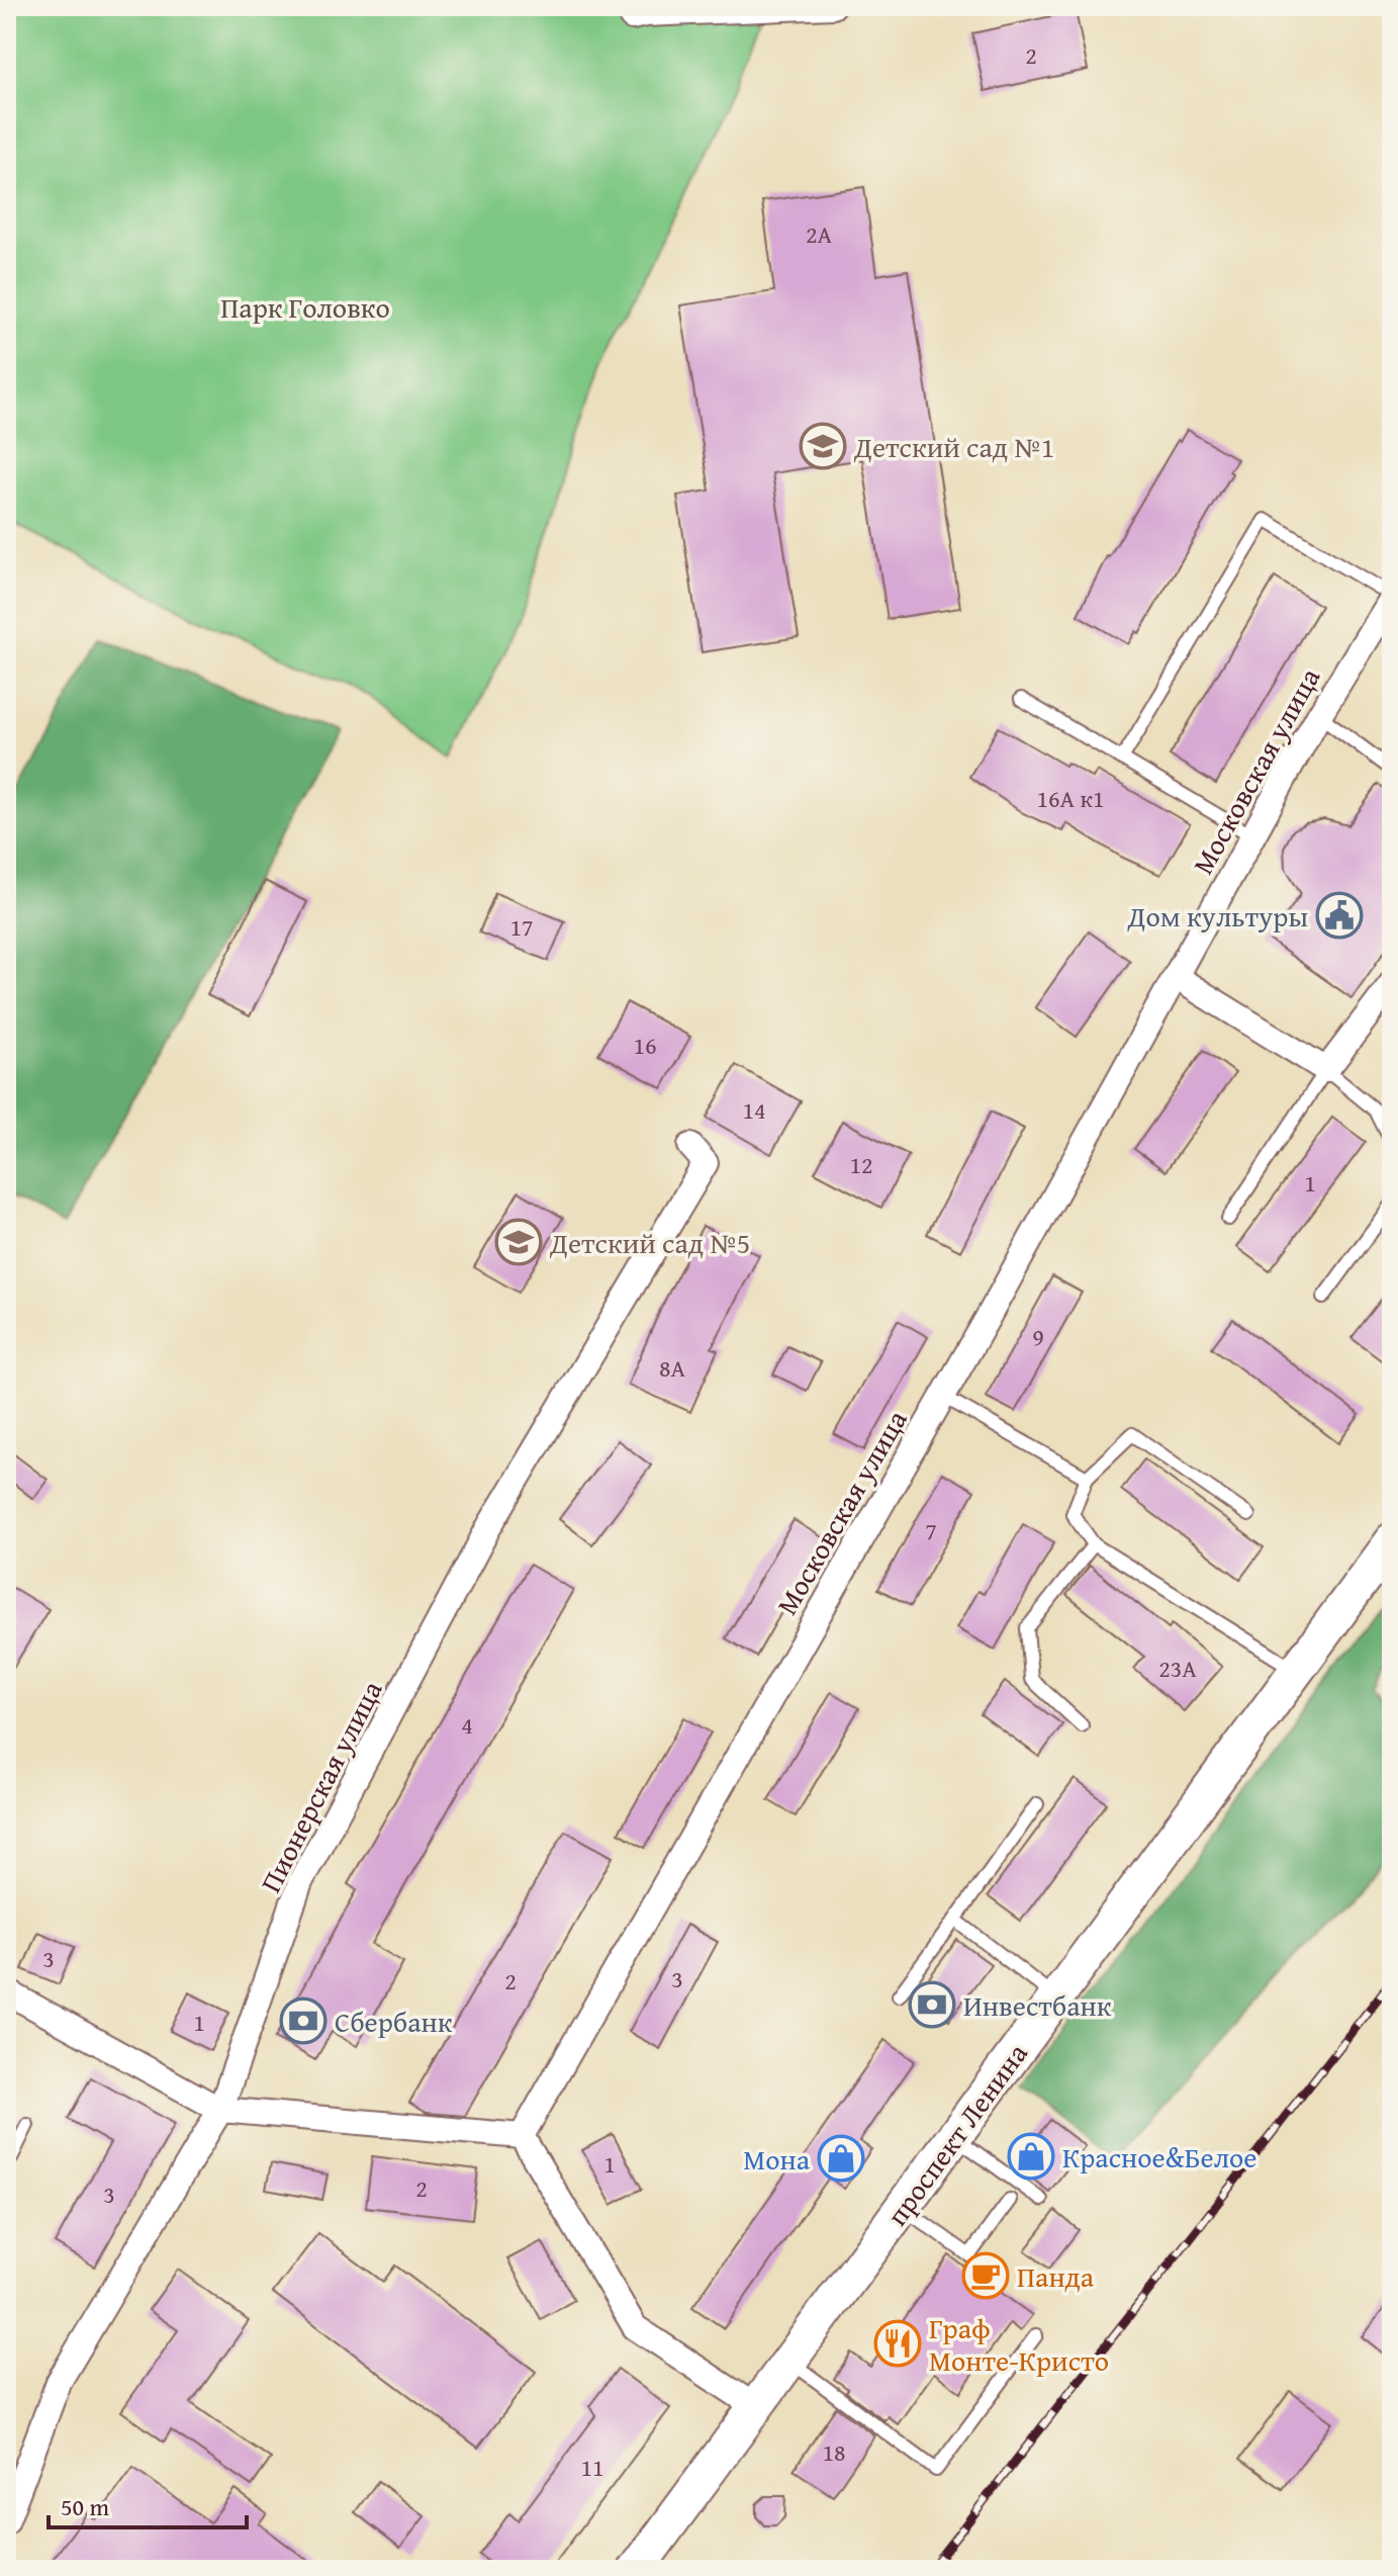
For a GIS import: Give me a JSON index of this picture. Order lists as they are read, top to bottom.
{
  "streets": {
    "main road": ["проспект Ленина"],
    "street": ["Московская улица", "Пионерская улица"]
  },
  "parks": ["Парк Головко"],
  "places": {
    "school or university": ["Детский сад №1", "Детский сад №5"],
    "public building": ["Дом культуры"],
    "bank": ["Инвестбанк", "Сбербанк"],
    "shop": ["Красное&Белое", "Мона"],
    "cafe": ["Панда"],
    "restaurant": ["Граф Монте-Кристо"]
  },
  "house_numbers": [
    "2",
    "2А",
    "16А к1",
    "17",
    "16",
    "14",
    "12",
    "1",
    "9",
    "8А",
    "7",
    "23А",
    "4",
    "3",
    "3",
    "2",
    "1",
    "1",
    "2",
    "3",
    "18",
    "11"
  ],
  "scale_bar": "50 m"
}
